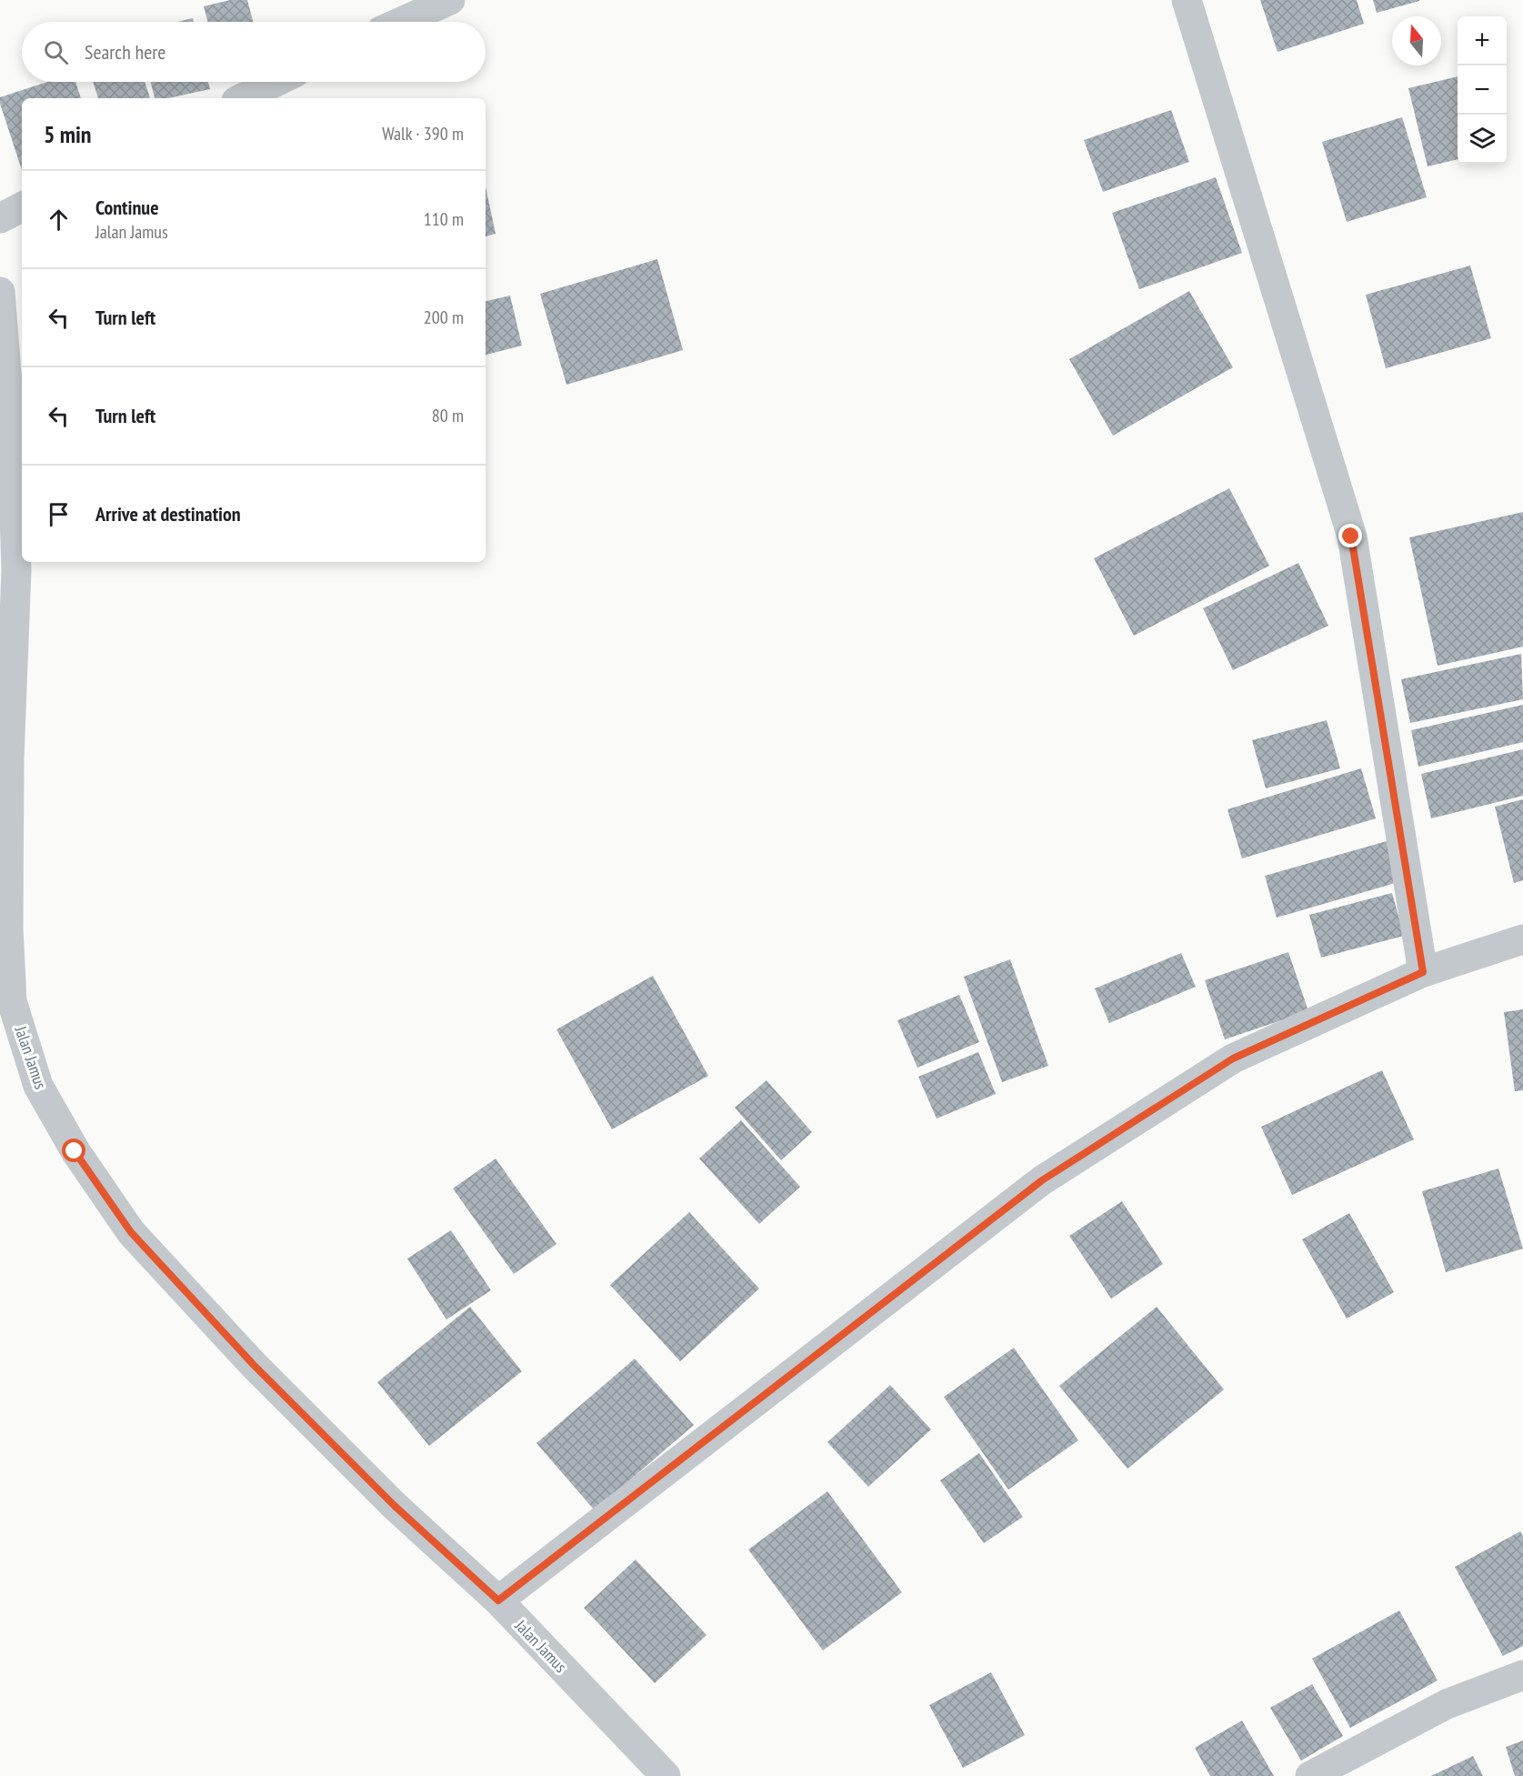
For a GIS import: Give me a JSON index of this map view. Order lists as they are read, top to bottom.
{
  "streets": {
    "street": ["Jalan Jamus"]
  },
  "north": "top",
  "page": {
    "map_buttons": ["+", "−"],
    "search": "Search here",
    "heading": ["5 min", "Walk · 390 m"],
    "list": [
      ["Continue", "Jalan Jamus", "110 m"],
      ["Turn left", "200 m"],
      ["Turn left", "80 m"],
      "Arrive at destination"
    ]
  }
}
